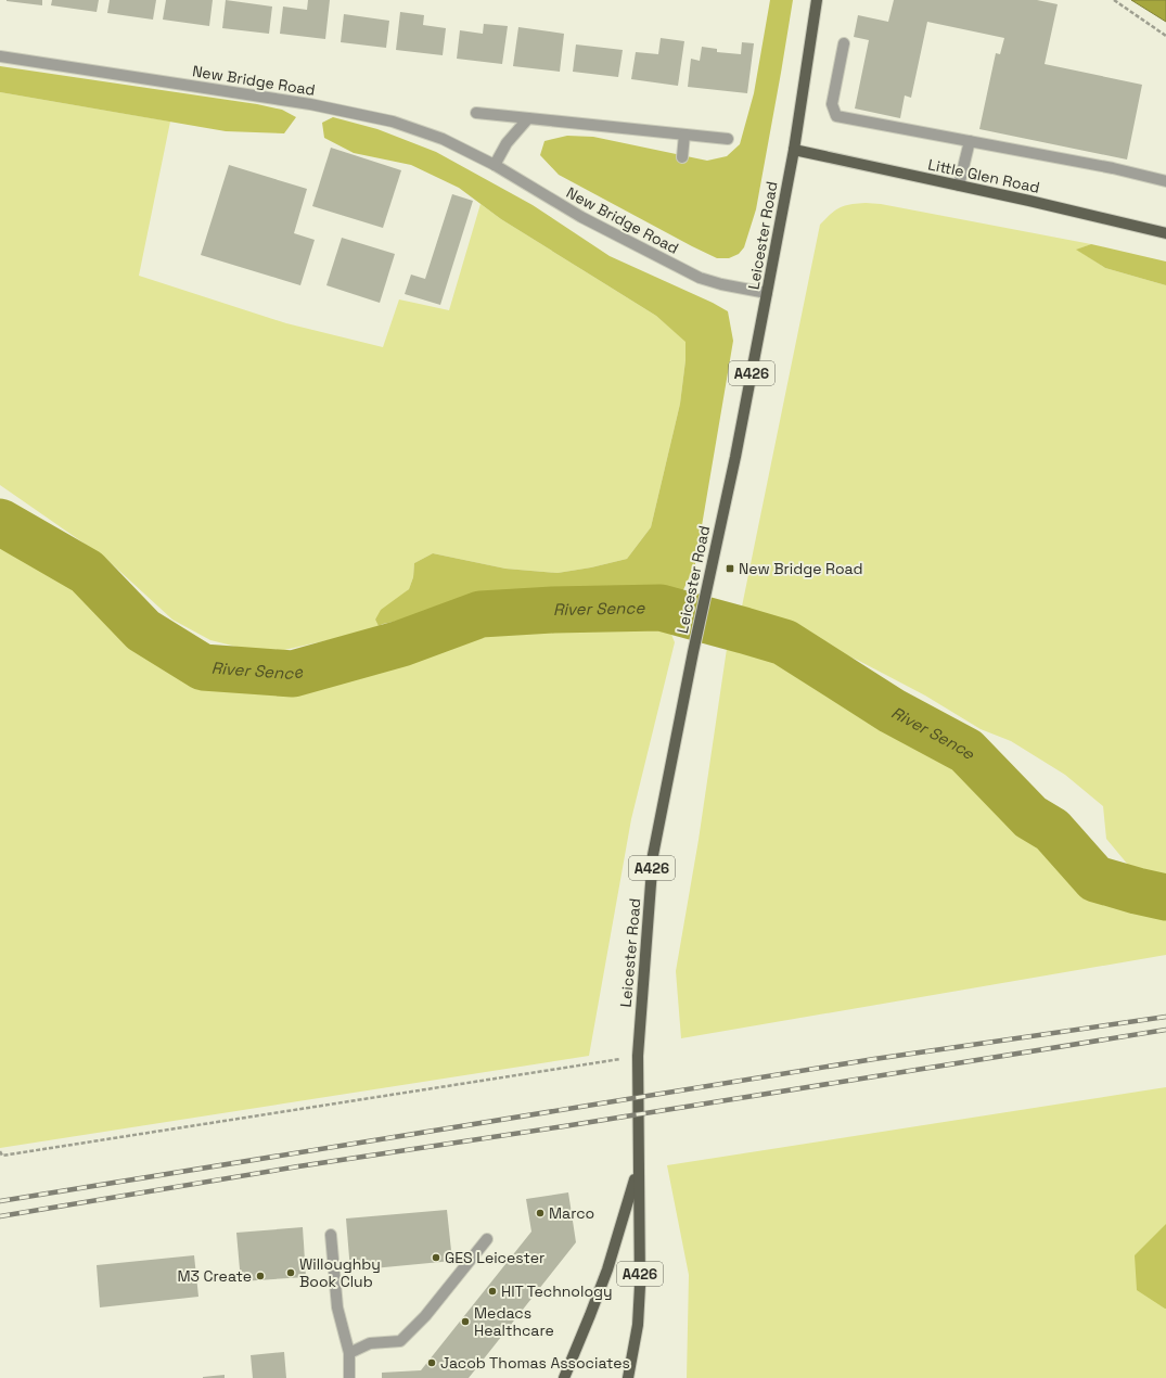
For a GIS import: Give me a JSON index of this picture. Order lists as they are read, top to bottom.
{
  "streets": {
    "main road": ["Little Glen Road", "Leicester Road", "A426"],
    "street": ["New Bridge Road"]
  },
  "crossings": [
    ["New Bridge Road", "Leicester Road"],
    ["Little Glen Road", "Leicester Road"]
  ],
  "water": ["River Sence"],
  "places": {
    "transit": ["New Bridge Road"],
    "other": [
      "Marco",
      "GES Leicester",
      "Willoughby Book Club",
      "M3 Create",
      "HIT Technology",
      "Medacs Healthcare",
      "Jacob Thomas Associates"
    ]
  }
}
